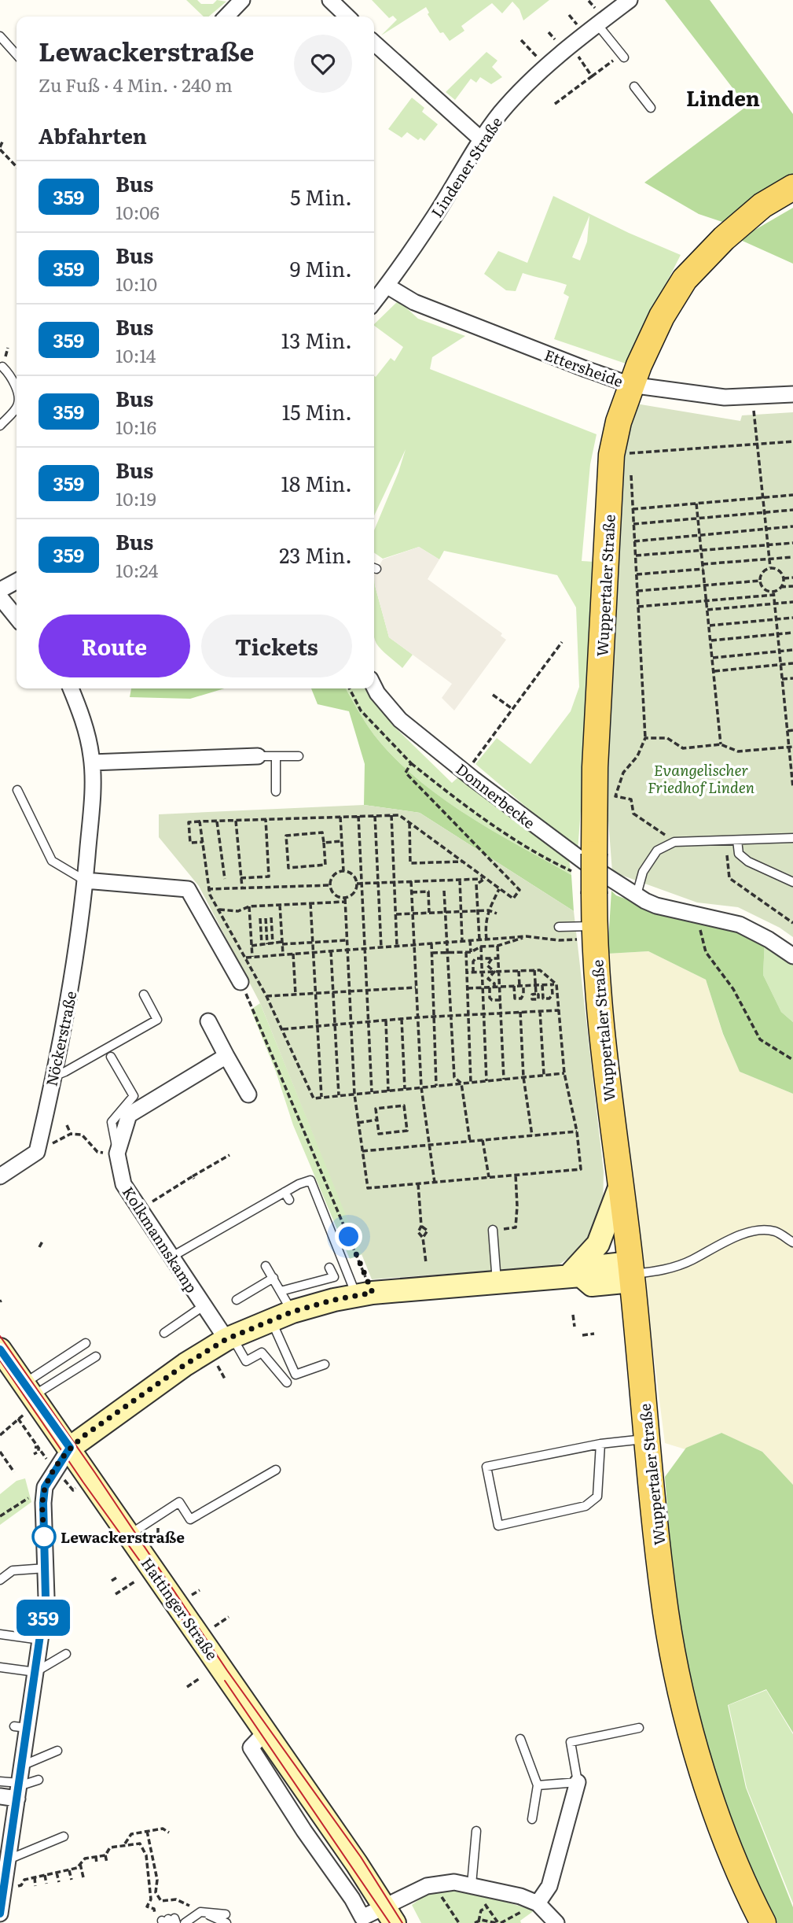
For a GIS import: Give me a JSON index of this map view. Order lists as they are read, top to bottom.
{
  "streets": {
    "main road": ["Wuppertaler Straße"],
    "street": [
      "Lindener Straße",
      "Ettersheide",
      "Donnerbecke",
      "Nöckerstraße",
      "Kolkmannskamp",
      "Hattinger Straße"
    ]
  },
  "crossings": [
    ["Lindener Straße", "Ettersheide"],
    ["Ettersheide", "Wuppertaler Straße"]
  ],
  "districts": ["Linden"],
  "parks": ["Evangelischer Friedhof Linden"],
  "places": ["Lewackerstraße"],
  "lines": ["bus line 359"],
  "page": {
    "on_map": "359",
    "heading": [
      ["Lewackerstraße", "Zu Fuß · 4 Min. · 240 m"],
      "Abfahrten"
    ],
    "list": [
      {
        "mark": "359",
        "name": "Bus",
        "note": "10:06",
        "value": "5 Min."
      },
      {
        "mark": "359",
        "name": "Bus",
        "note": "10:10",
        "value": "9 Min."
      },
      {
        "mark": "359",
        "name": "Bus",
        "note": "10:14",
        "value": "13 Min."
      },
      {
        "mark": "359",
        "name": "Bus",
        "note": "10:16",
        "value": "15 Min."
      },
      {
        "mark": "359",
        "name": "Bus",
        "note": "10:19",
        "value": "18 Min."
      },
      {
        "mark": "359",
        "name": "Bus",
        "note": "10:24",
        "value": "23 Min."
      }
    ],
    "buttons": ["Route", "Tickets"]
  }
}
